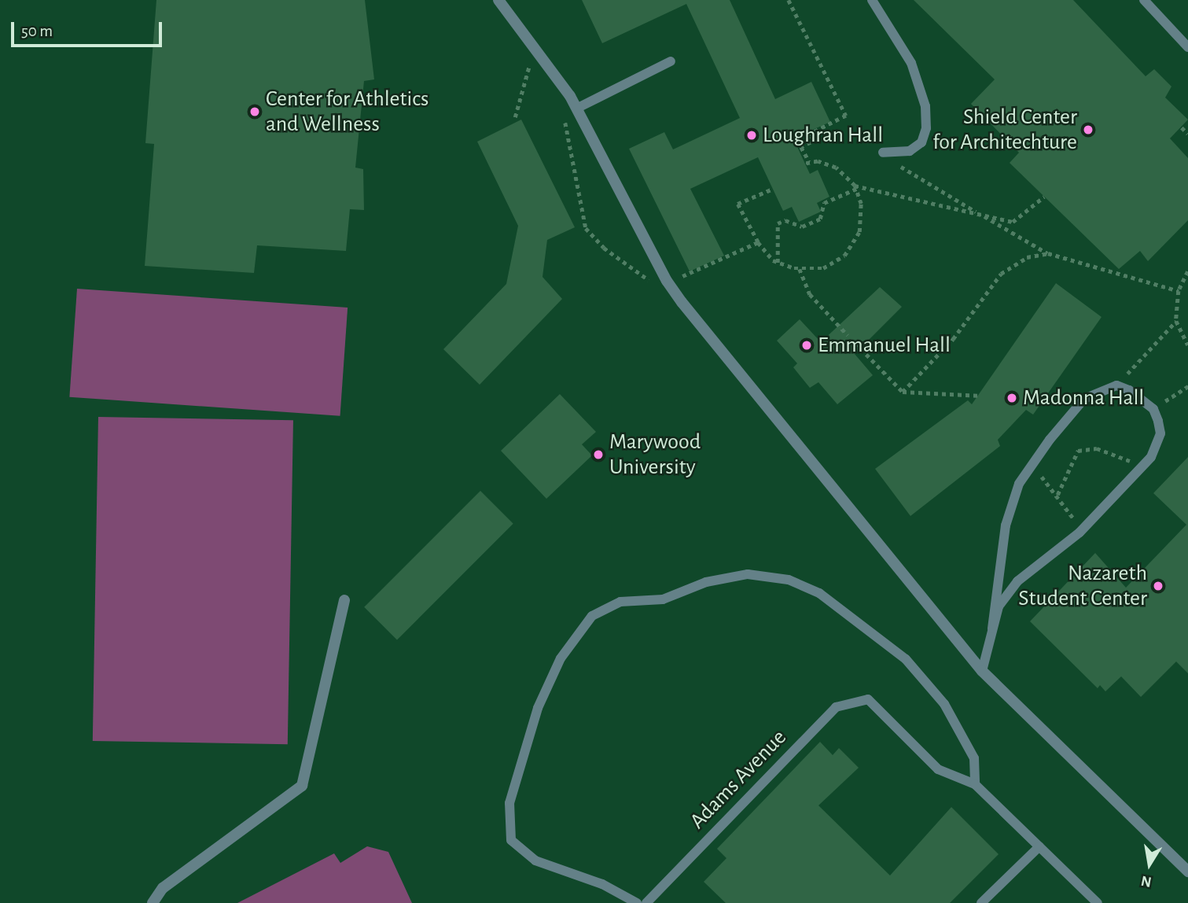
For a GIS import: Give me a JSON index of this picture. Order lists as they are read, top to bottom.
{
  "streets": {
    "lane": ["Adams Avenue"]
  },
  "places": [
    "Center for Athletics and Wellness",
    "Shield Center for Architechture",
    "Loughran Hall",
    "Emmanuel Hall",
    "Madonna Hall",
    "Marywood University",
    "Nazareth Student Center"
  ],
  "scale_bar": "50 m",
  "north": "bottom"
}
